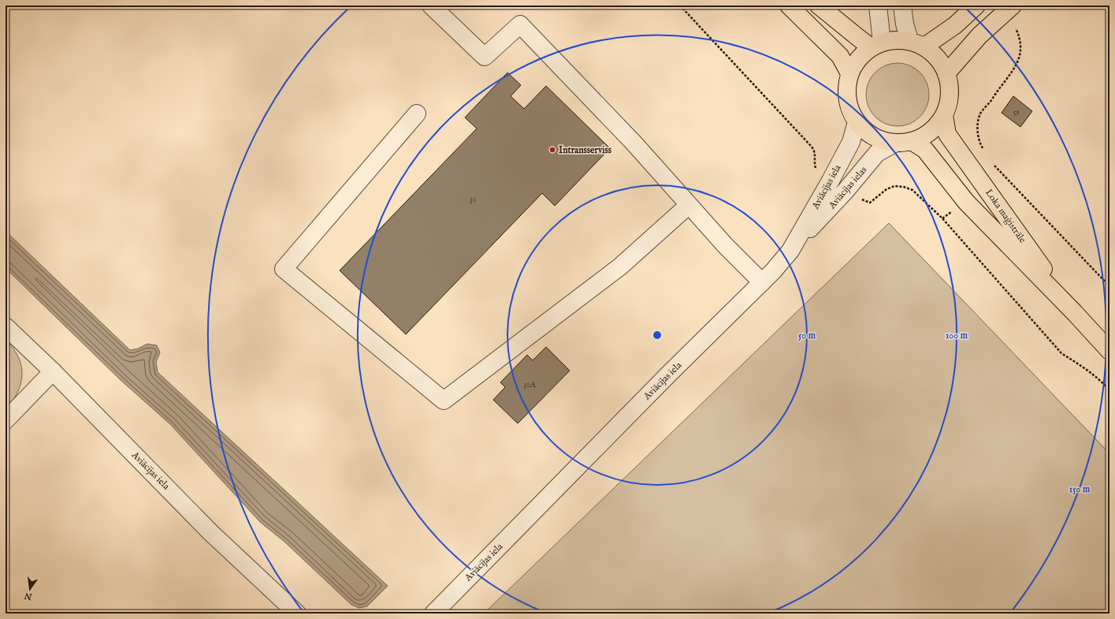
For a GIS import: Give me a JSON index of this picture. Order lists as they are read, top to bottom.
{
  "streets": {
    "main road": ["Loka maģistrāle"],
    "street": ["Aviācijas iela", "Aviācijas ielas"]
  },
  "crossings": [
    ["Aviācijas iela", "Aviācijas ielas"],
    ["Aviācijas iela", "Loka maģistrāle"],
    ["Aviācijas ielas", "Loka maģistrāle"]
  ],
  "places": ["Intransserviss"],
  "house_numbers": ["59", "30", "30A"],
  "north": "bottom",
  "rings": ["50 m", "100 m", "150 m"]
}
